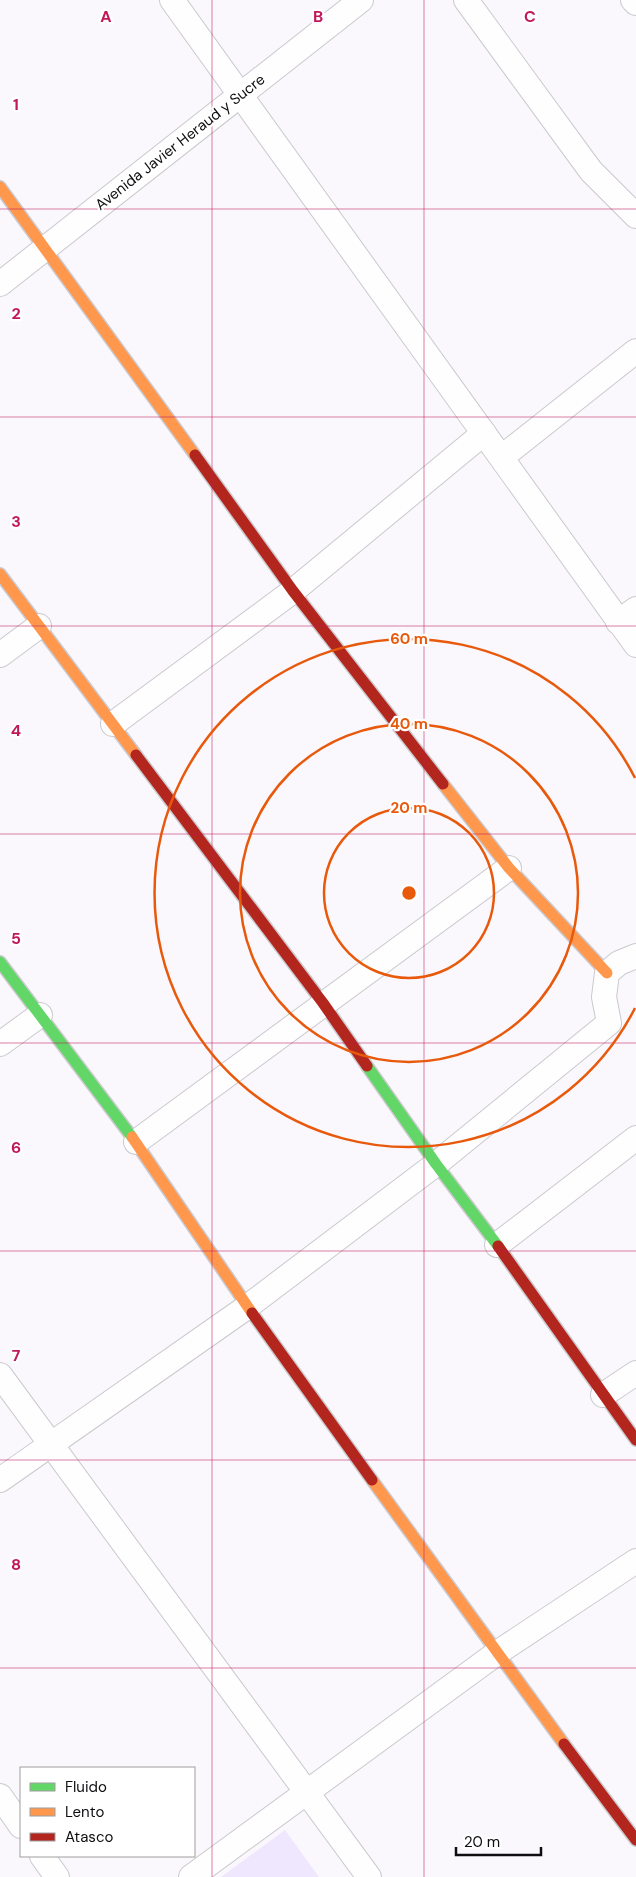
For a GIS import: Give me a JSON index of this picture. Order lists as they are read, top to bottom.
{
  "streets": {
    "street": ["Avenida Javier Heraud y Sucre"]
  },
  "legend": ["Fluido", "Lento", "Atasco"],
  "scale_bar": "20 m",
  "grid": {
    "columns": ["A", "B", "C"],
    "rows": [
      "1",
      "2",
      "3",
      "4",
      "5",
      "6",
      "7",
      "8"
    ]
  },
  "rings": ["60 m", "40 m", "20 m"]
}
